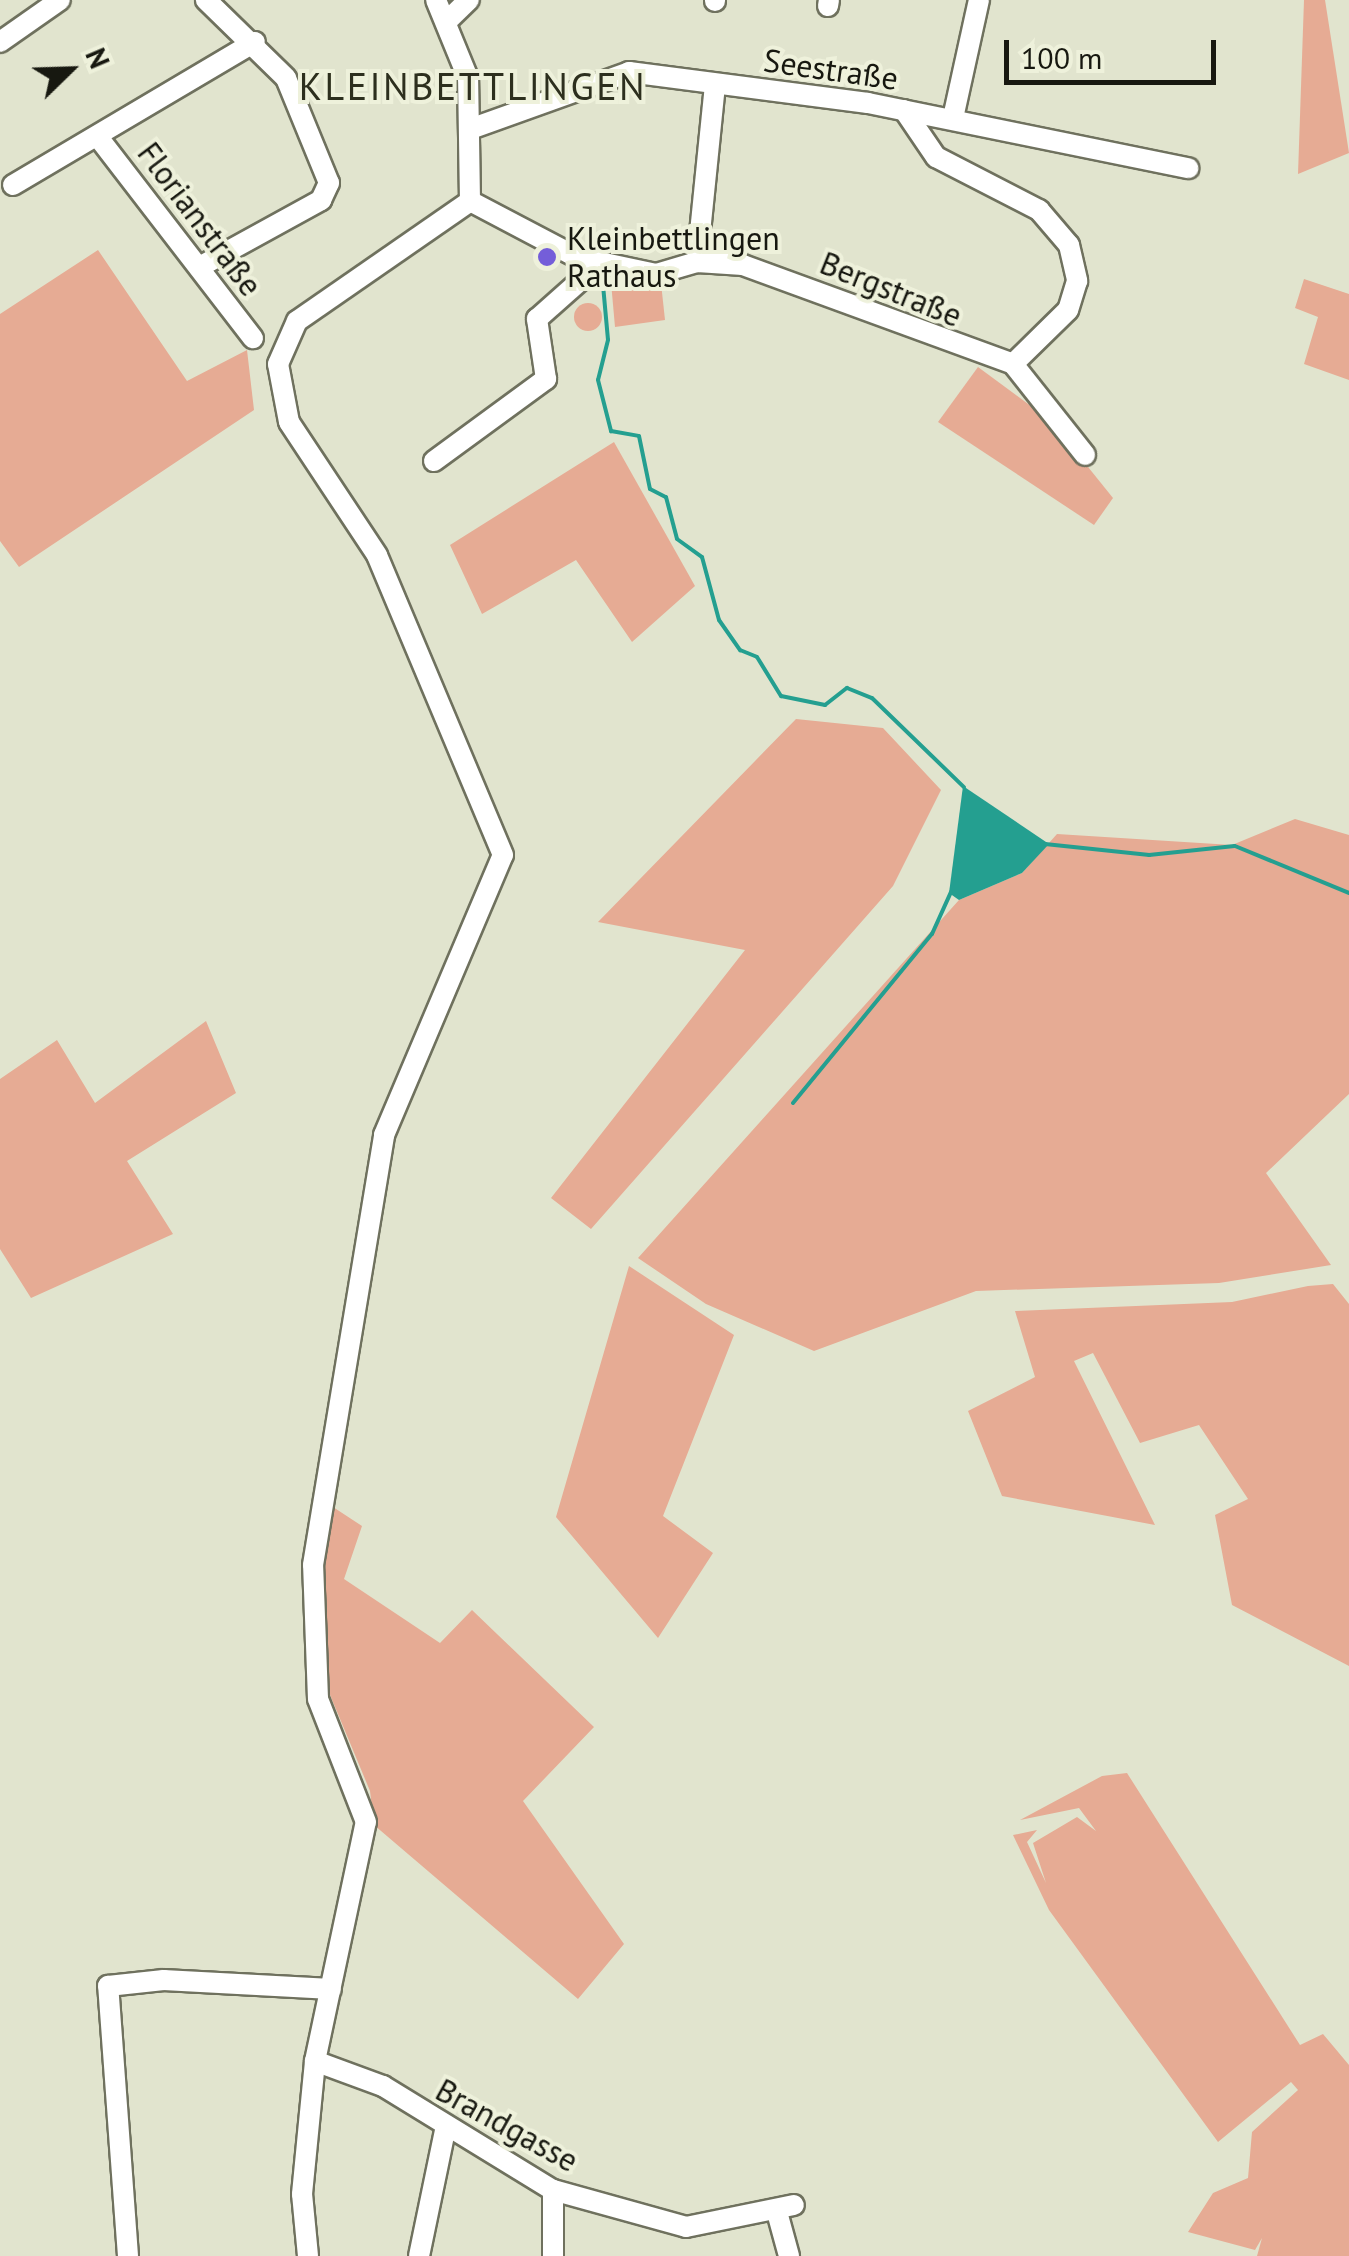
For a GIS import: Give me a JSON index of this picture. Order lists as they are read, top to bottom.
{
  "streets": {
    "street": [
      "Seestraße",
      "Florianstraße",
      "Bergstraße",
      "Brandgasse"
    ]
  },
  "districts": ["KLEINBETTLINGEN"],
  "places": ["Kleinbettlingen Rathaus"],
  "scale_bar": "100 m",
  "north": "top right"
}
